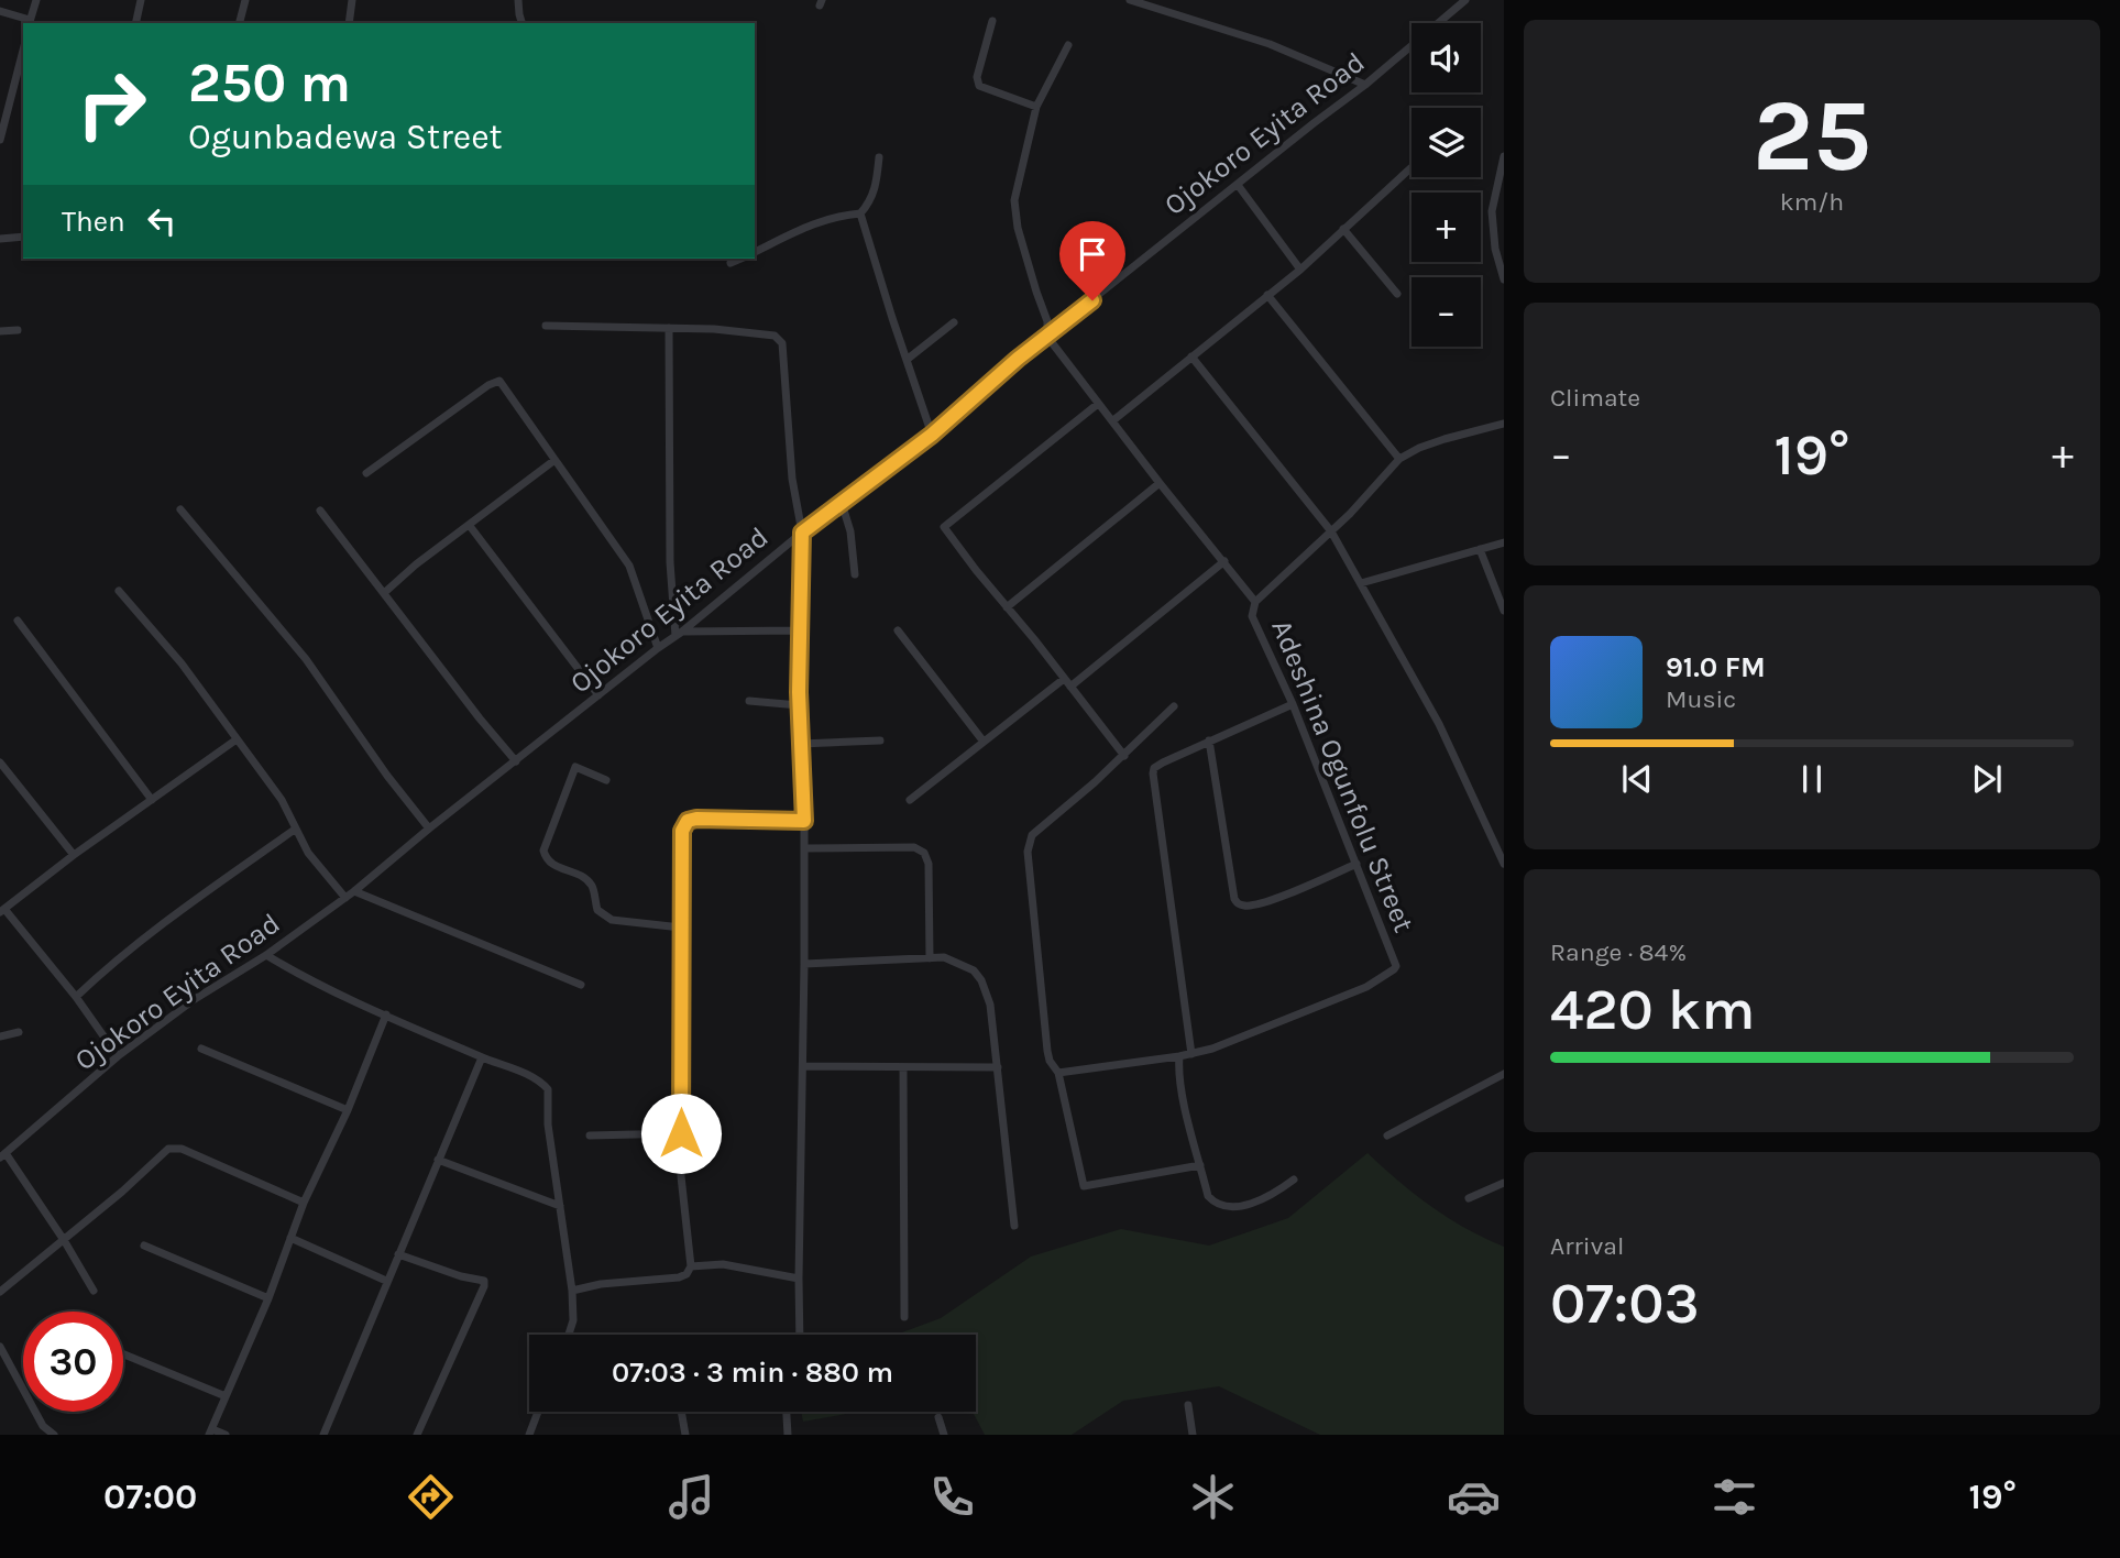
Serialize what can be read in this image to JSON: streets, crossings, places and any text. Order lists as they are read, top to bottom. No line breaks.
{"streets":{"street":["Ojokoro Eyita Road","Adeshina Ogunfolu Street"]},"page":{"tile":[["25","km/h"],"Climate",["Range · 84%","420 km"],["Arrival","07:03"]],"map_buttons":["+","−"],"turn":["250 m","Ogunbadewa Street"],"then":"Then","heat":["−","19°","+"],"song":["91.0 FM","Music"],"limit":"30","trip":"07:03 · 3 min · 880 m","tabs":["07:00","19°"]}}
